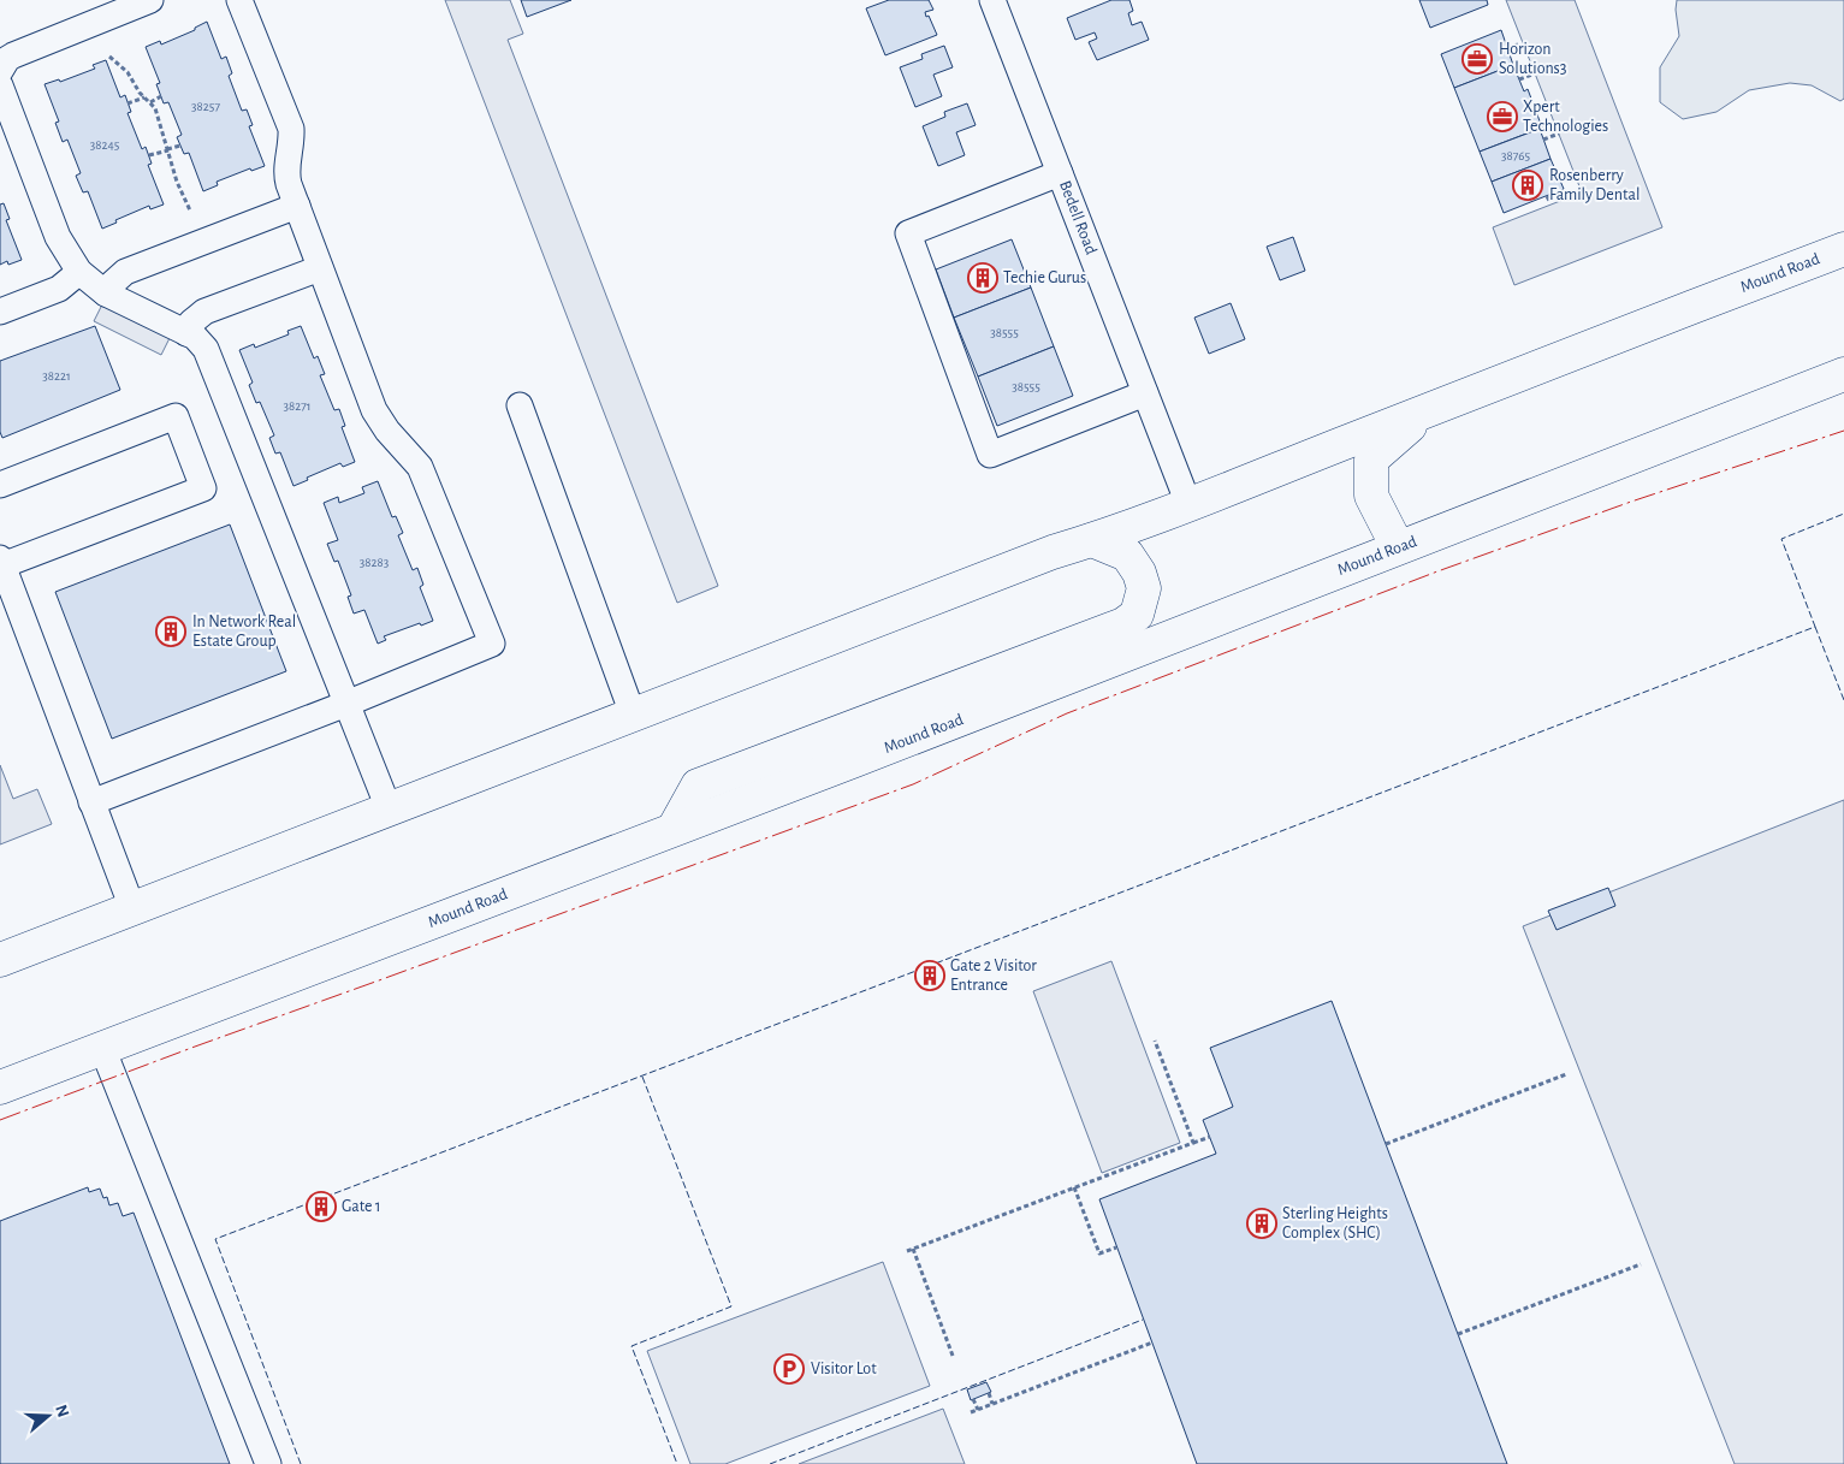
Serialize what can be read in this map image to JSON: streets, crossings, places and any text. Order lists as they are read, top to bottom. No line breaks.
{"streets":{"main road":["Mound Road"],"street":["Bedell Road"]},"crossings":[["Bedell Road","Mound Road"]],"places":{"office":["Horizon Solutions3","Xpert Technologies"],"building":["Rosenberry Family Dental","Techie Gurus","In Network Real Estate Group","Gate 2 Visitor Entrance","Gate 1","Sterling Heights Complex (SHC)"],"parking":["Visitor Lot"]},"house_numbers":["38257","38245","38765","38555","38221","38555","38271","38283"],"north":"right"}
